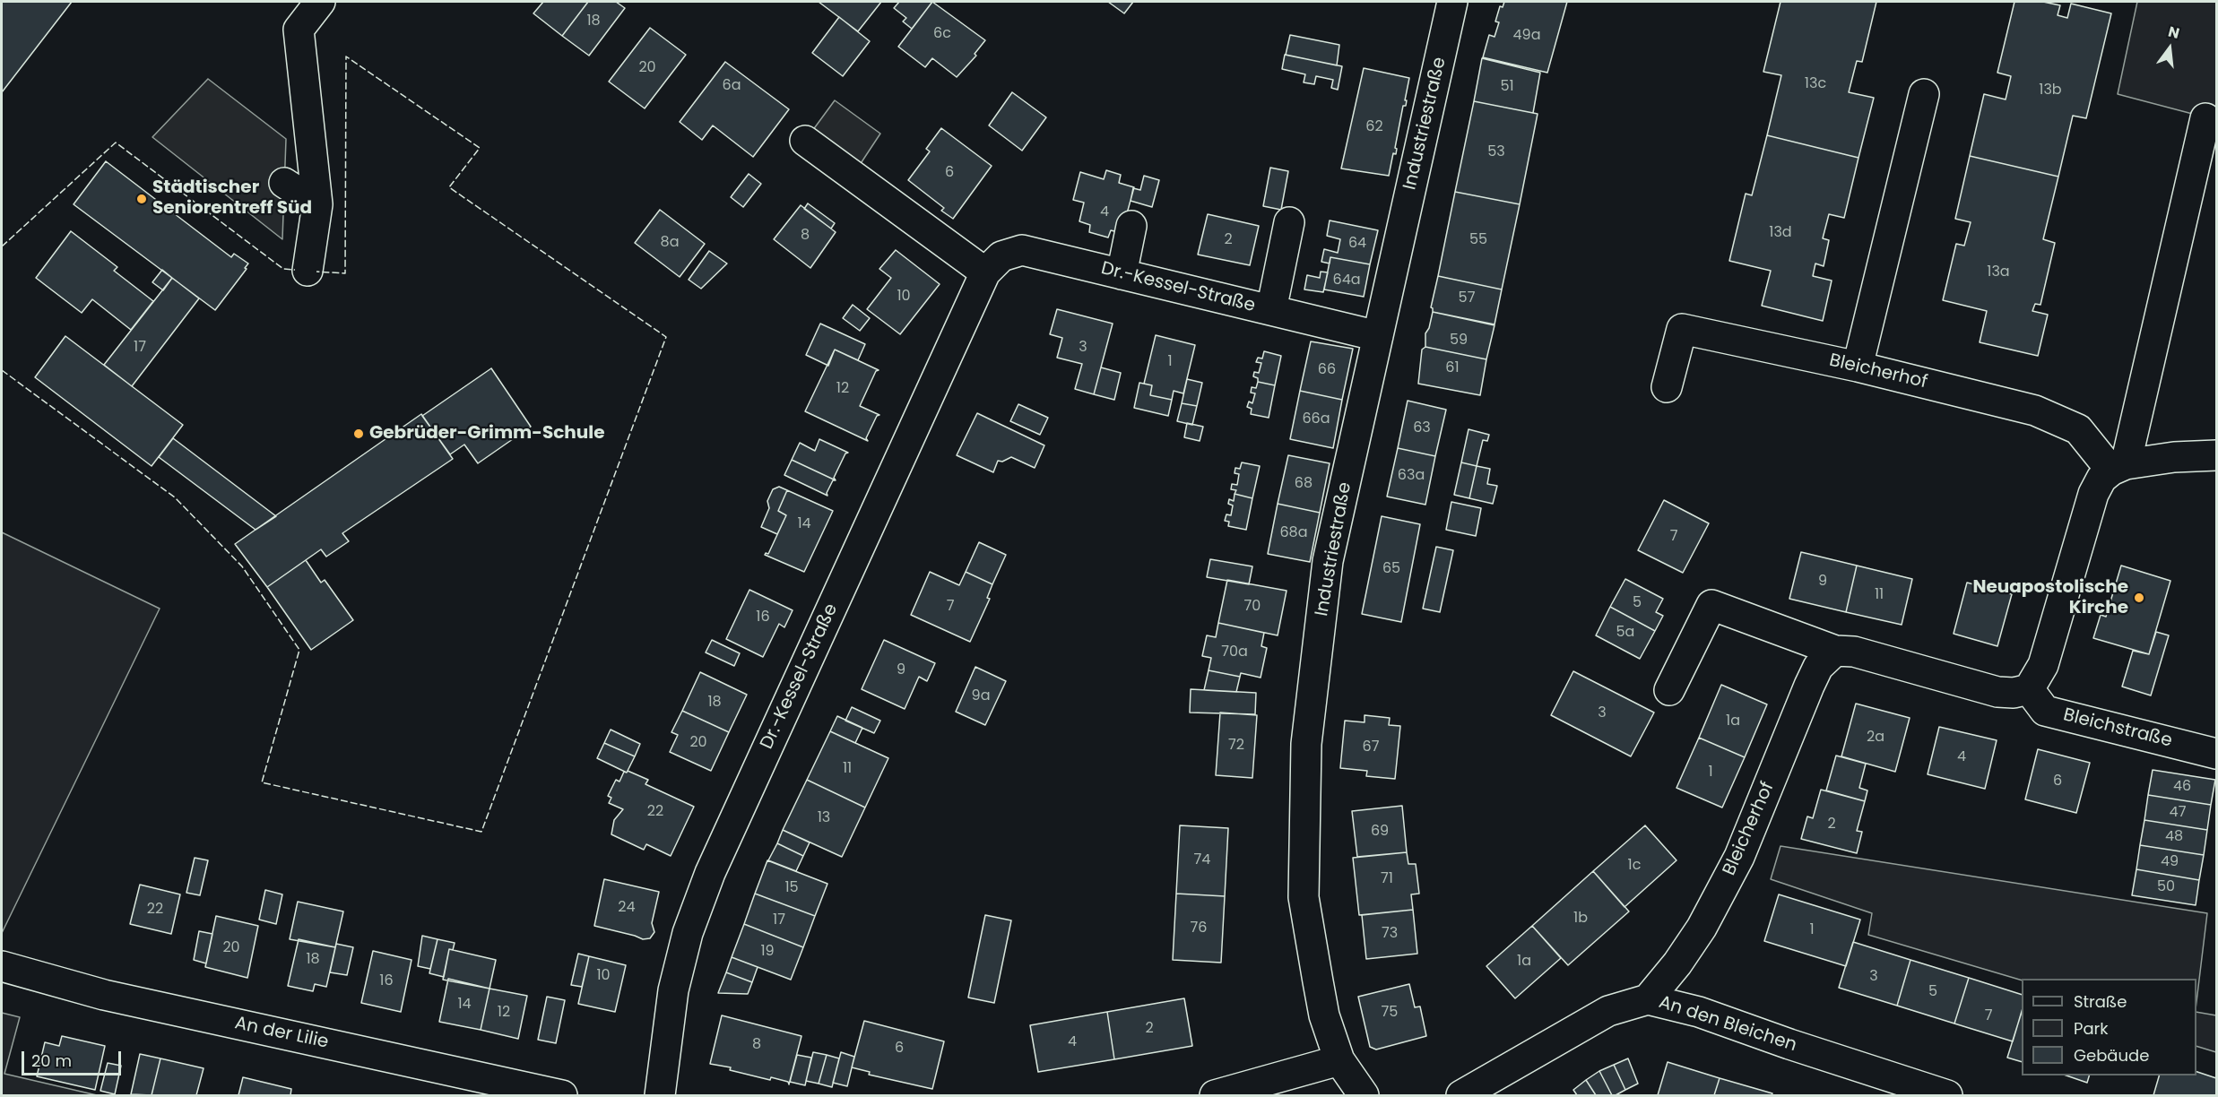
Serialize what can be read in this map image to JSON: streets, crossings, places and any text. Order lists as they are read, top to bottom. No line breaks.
{"streets":{"street":["Industriestraße","Dr.-Kessel-Straße","Bleicherhof","Bleichstraße","An den Bleichen","An der Lilie"]},"crossings":[["Industriestraße","Dr.-Kessel-Straße"],["Bleicherhof","An den Bleichen"]],"places":["Städtischer Seniorentreff Süd","Gebrüder-Grimm-Schule","Neuapostolische Kirche"],"house_numbers":["18","6c","49a","20","13c","6a","51","13b","62","53","6","4","13d","8","2","55","8a","64","13a","64a","10","57","59","17","3","1","61","66","12","66a","63","63a","68","14","68a","7","65","9","11","5","7","70","16","5a","70a","9","9a","18","3","1a","2a","20","72","67","4","11","1","6","46","22","47","13","2","69","48","74","49","1c","71","50","15","24","22","1b","17","76","1","73","20","19","18","1a","10","3","16","5","14","12","75","7","2","4","8","6"],"legend":["Straße","Park","Gebäude"],"scale_bar":"20 m","north":"top"}
